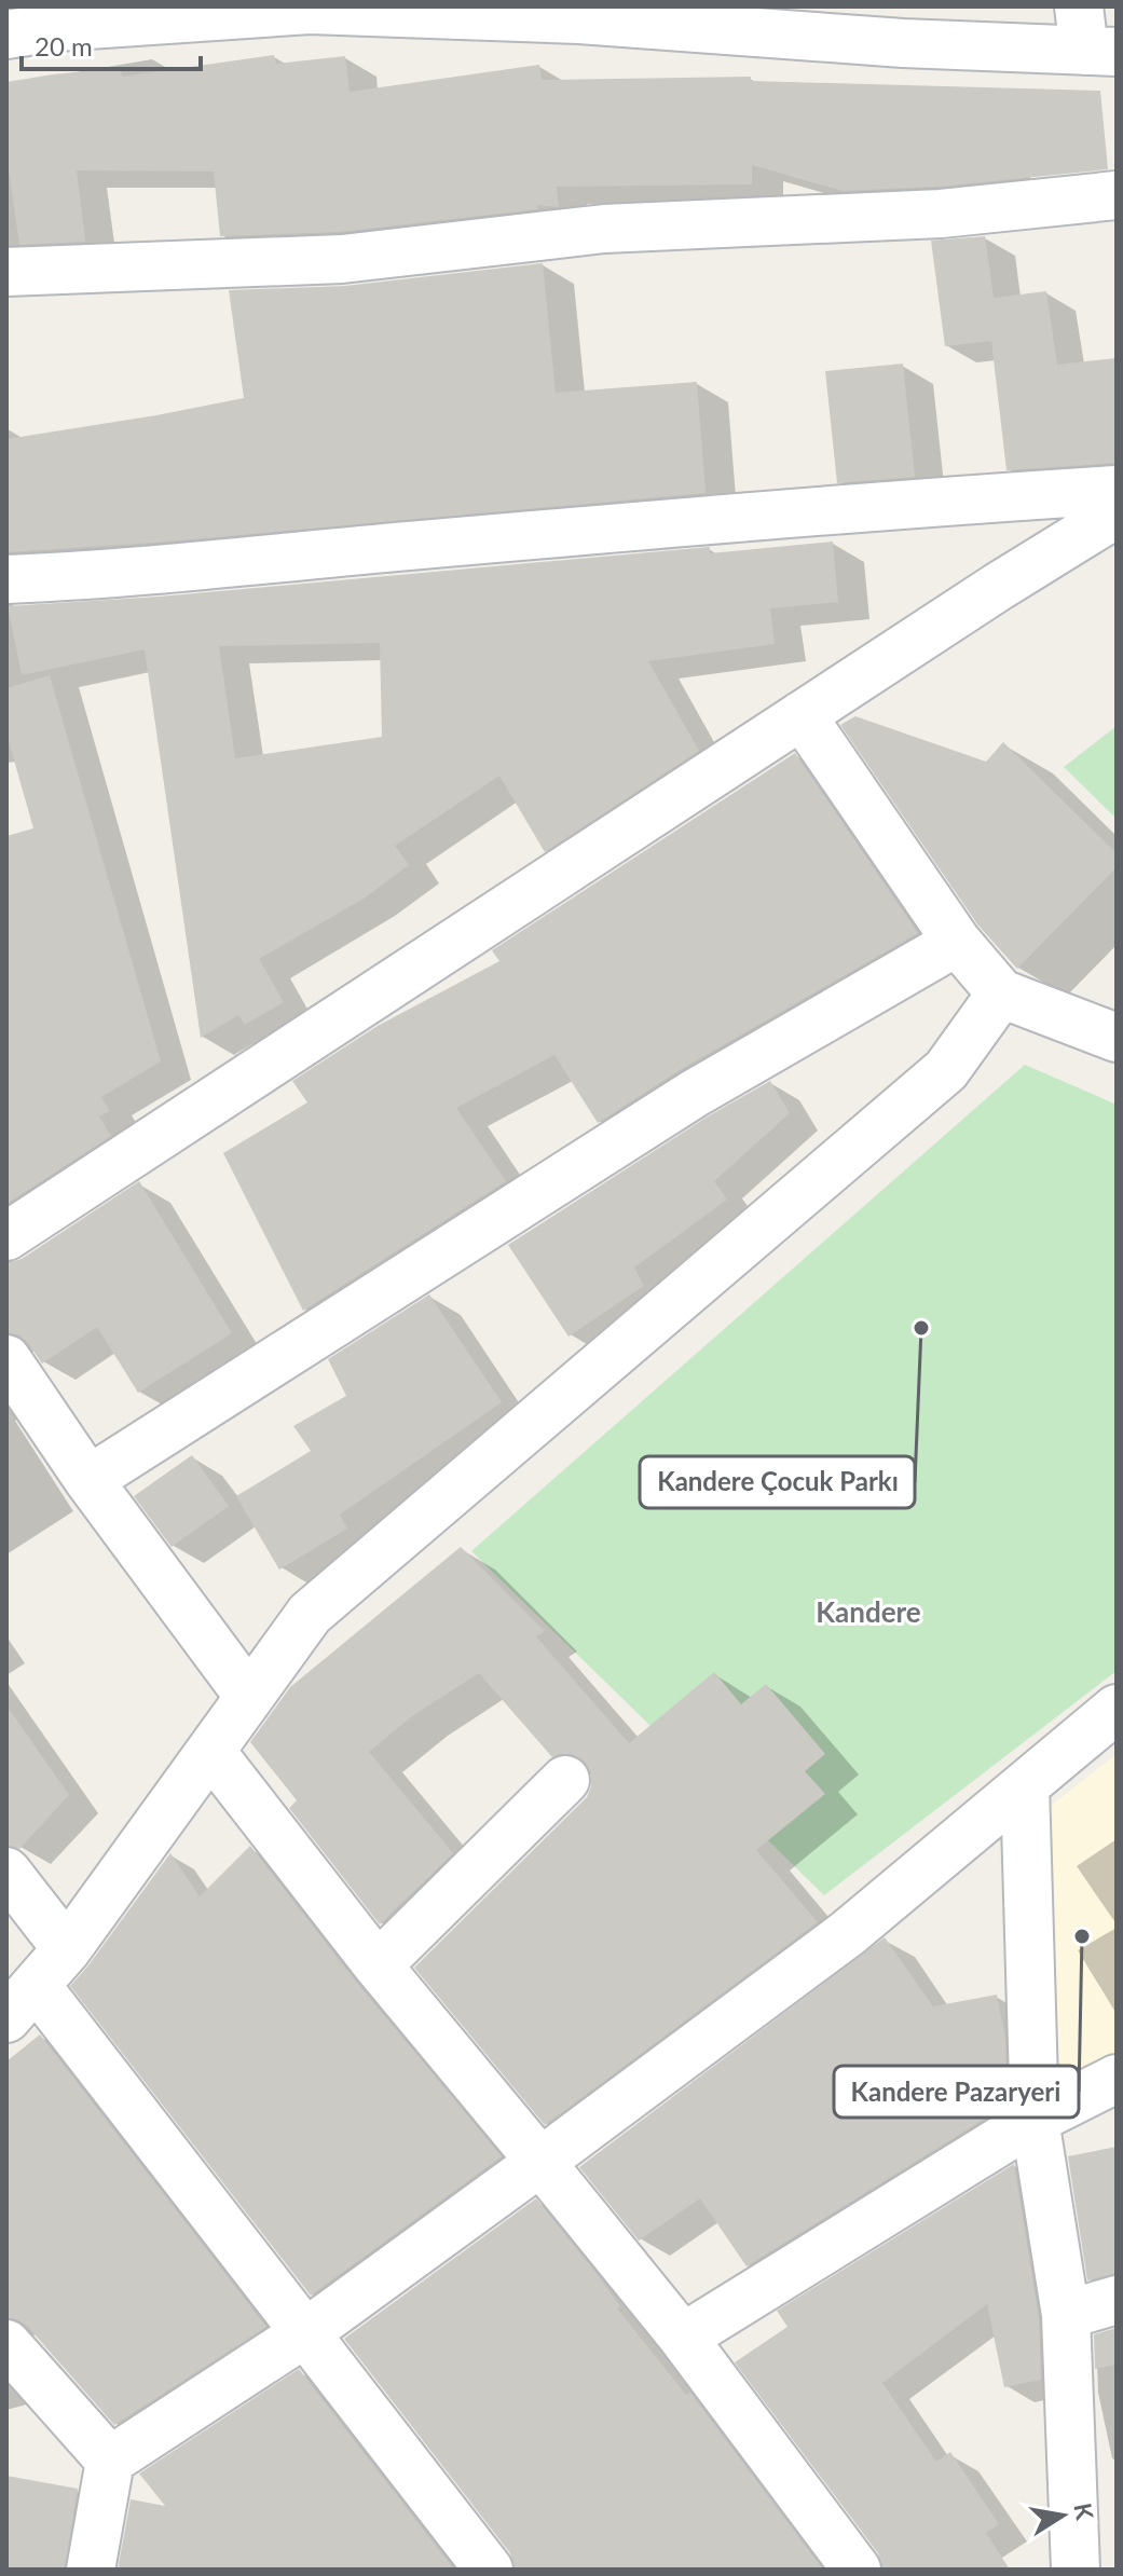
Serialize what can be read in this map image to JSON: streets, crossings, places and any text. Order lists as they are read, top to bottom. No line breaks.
{"districts":["Kandere"],"places":["Kandere Çocuk Parkı","Kandere Pazaryeri"],"scale_bar":"20 m","north":"right"}
